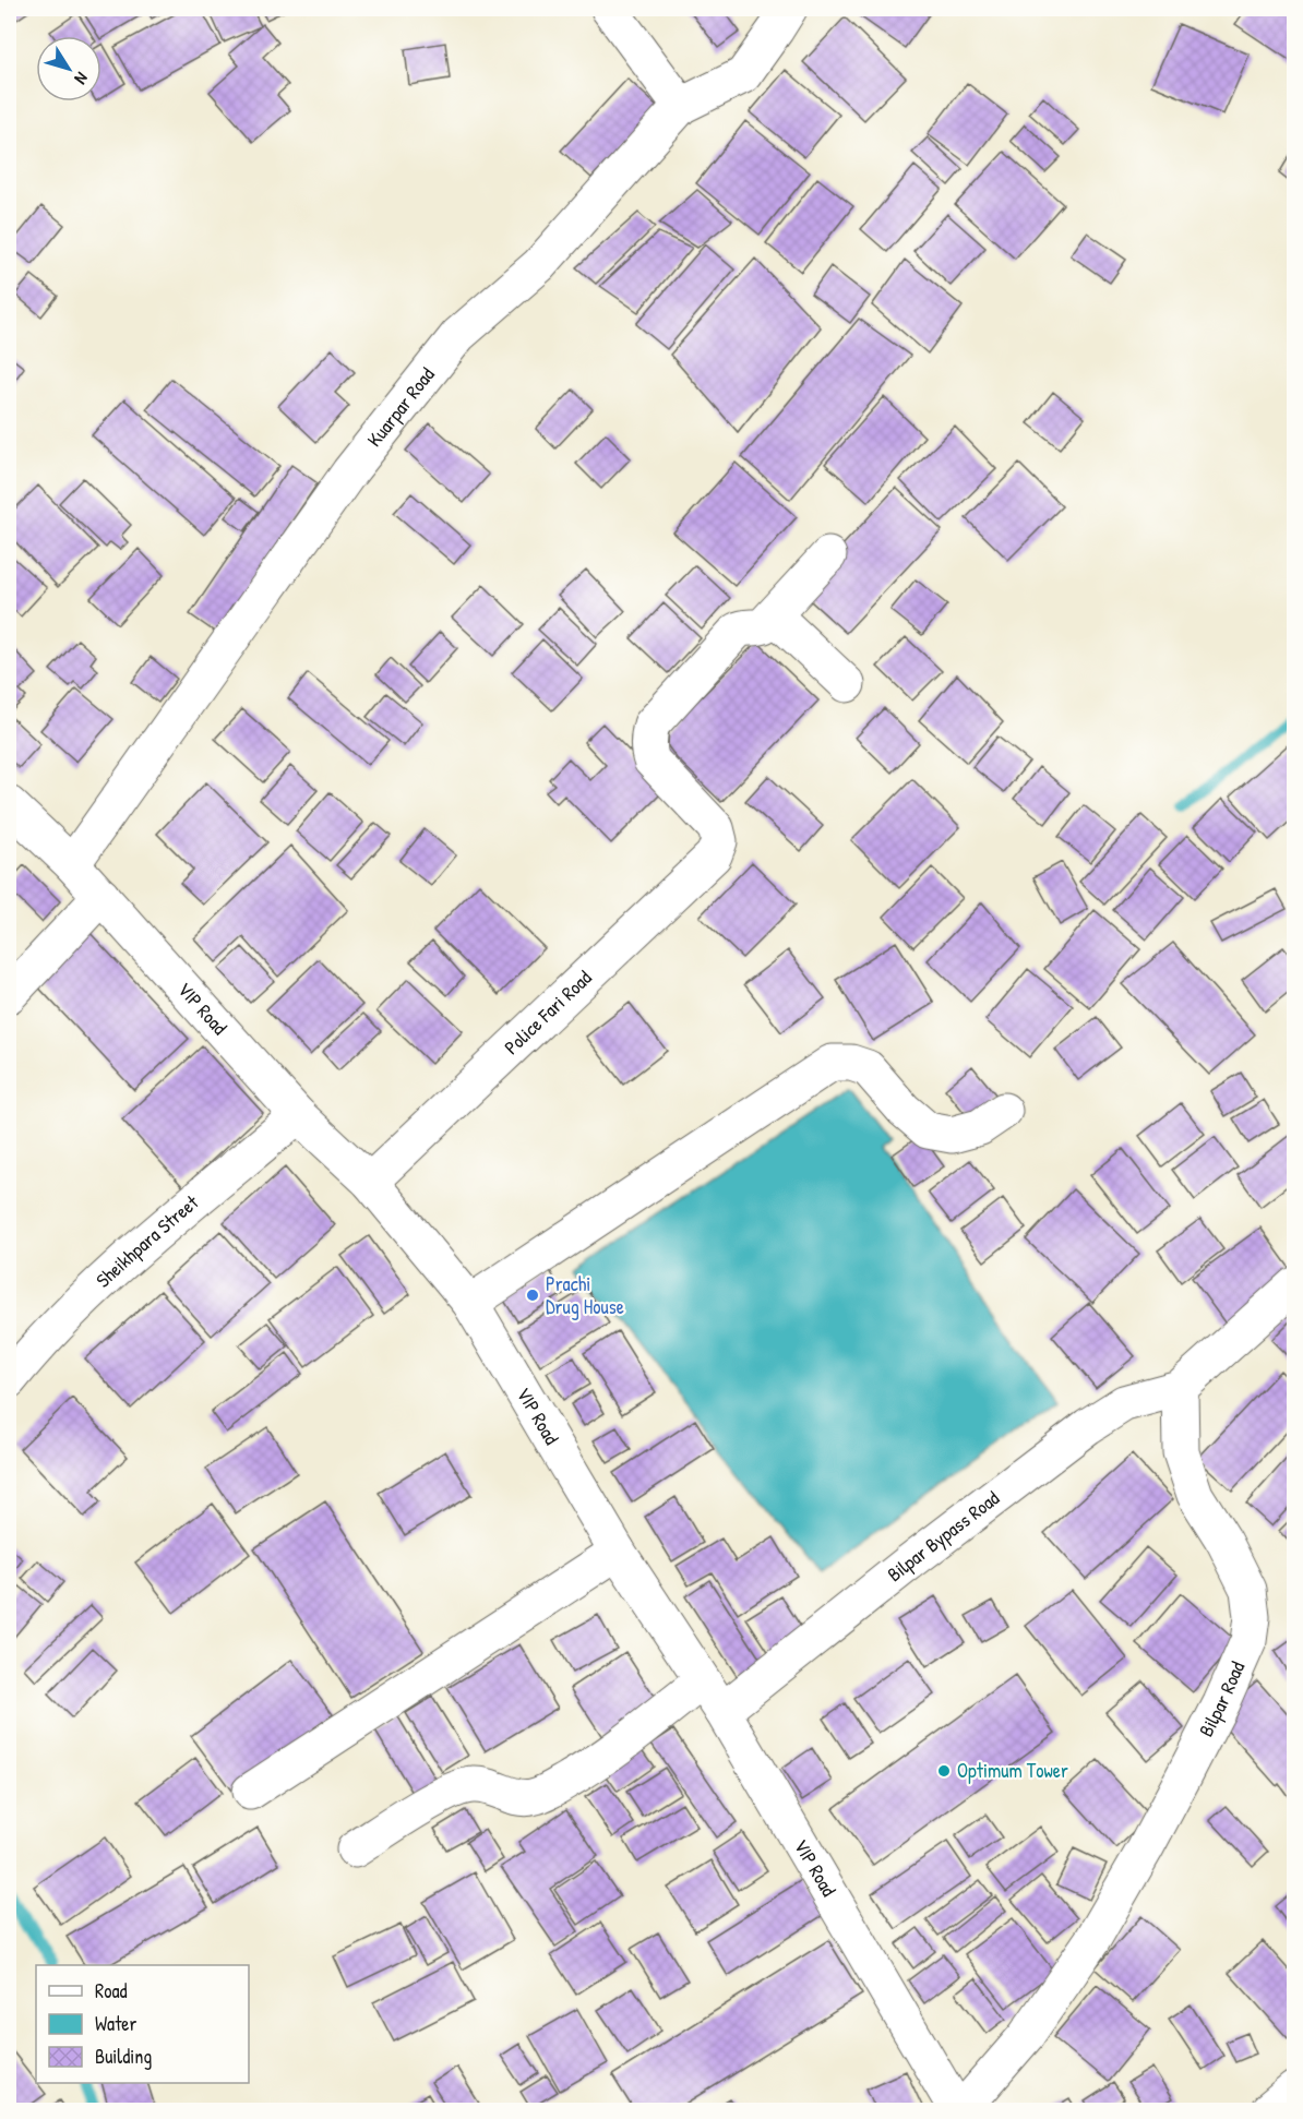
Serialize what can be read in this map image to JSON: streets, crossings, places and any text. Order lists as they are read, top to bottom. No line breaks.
{"streets":{"street":["Kuarpar Road","VIP Road","Police Fari Road","Sheikhpara Street","Bilpar Bypass Road","Bilpar Road"]},"crossings":[["Kuarpar Road","VIP Road"],["VIP Road","Police Fari Road"],["VIP Road","Sheikhpara Street"],["VIP Road","Bilpar Bypass Road"],["Bilpar Bypass Road","Bilpar Road"]],"places":["Prachi Drug House","Optimum Tower"],"legend":["Road","Water","Building"],"north":"bottom right"}
